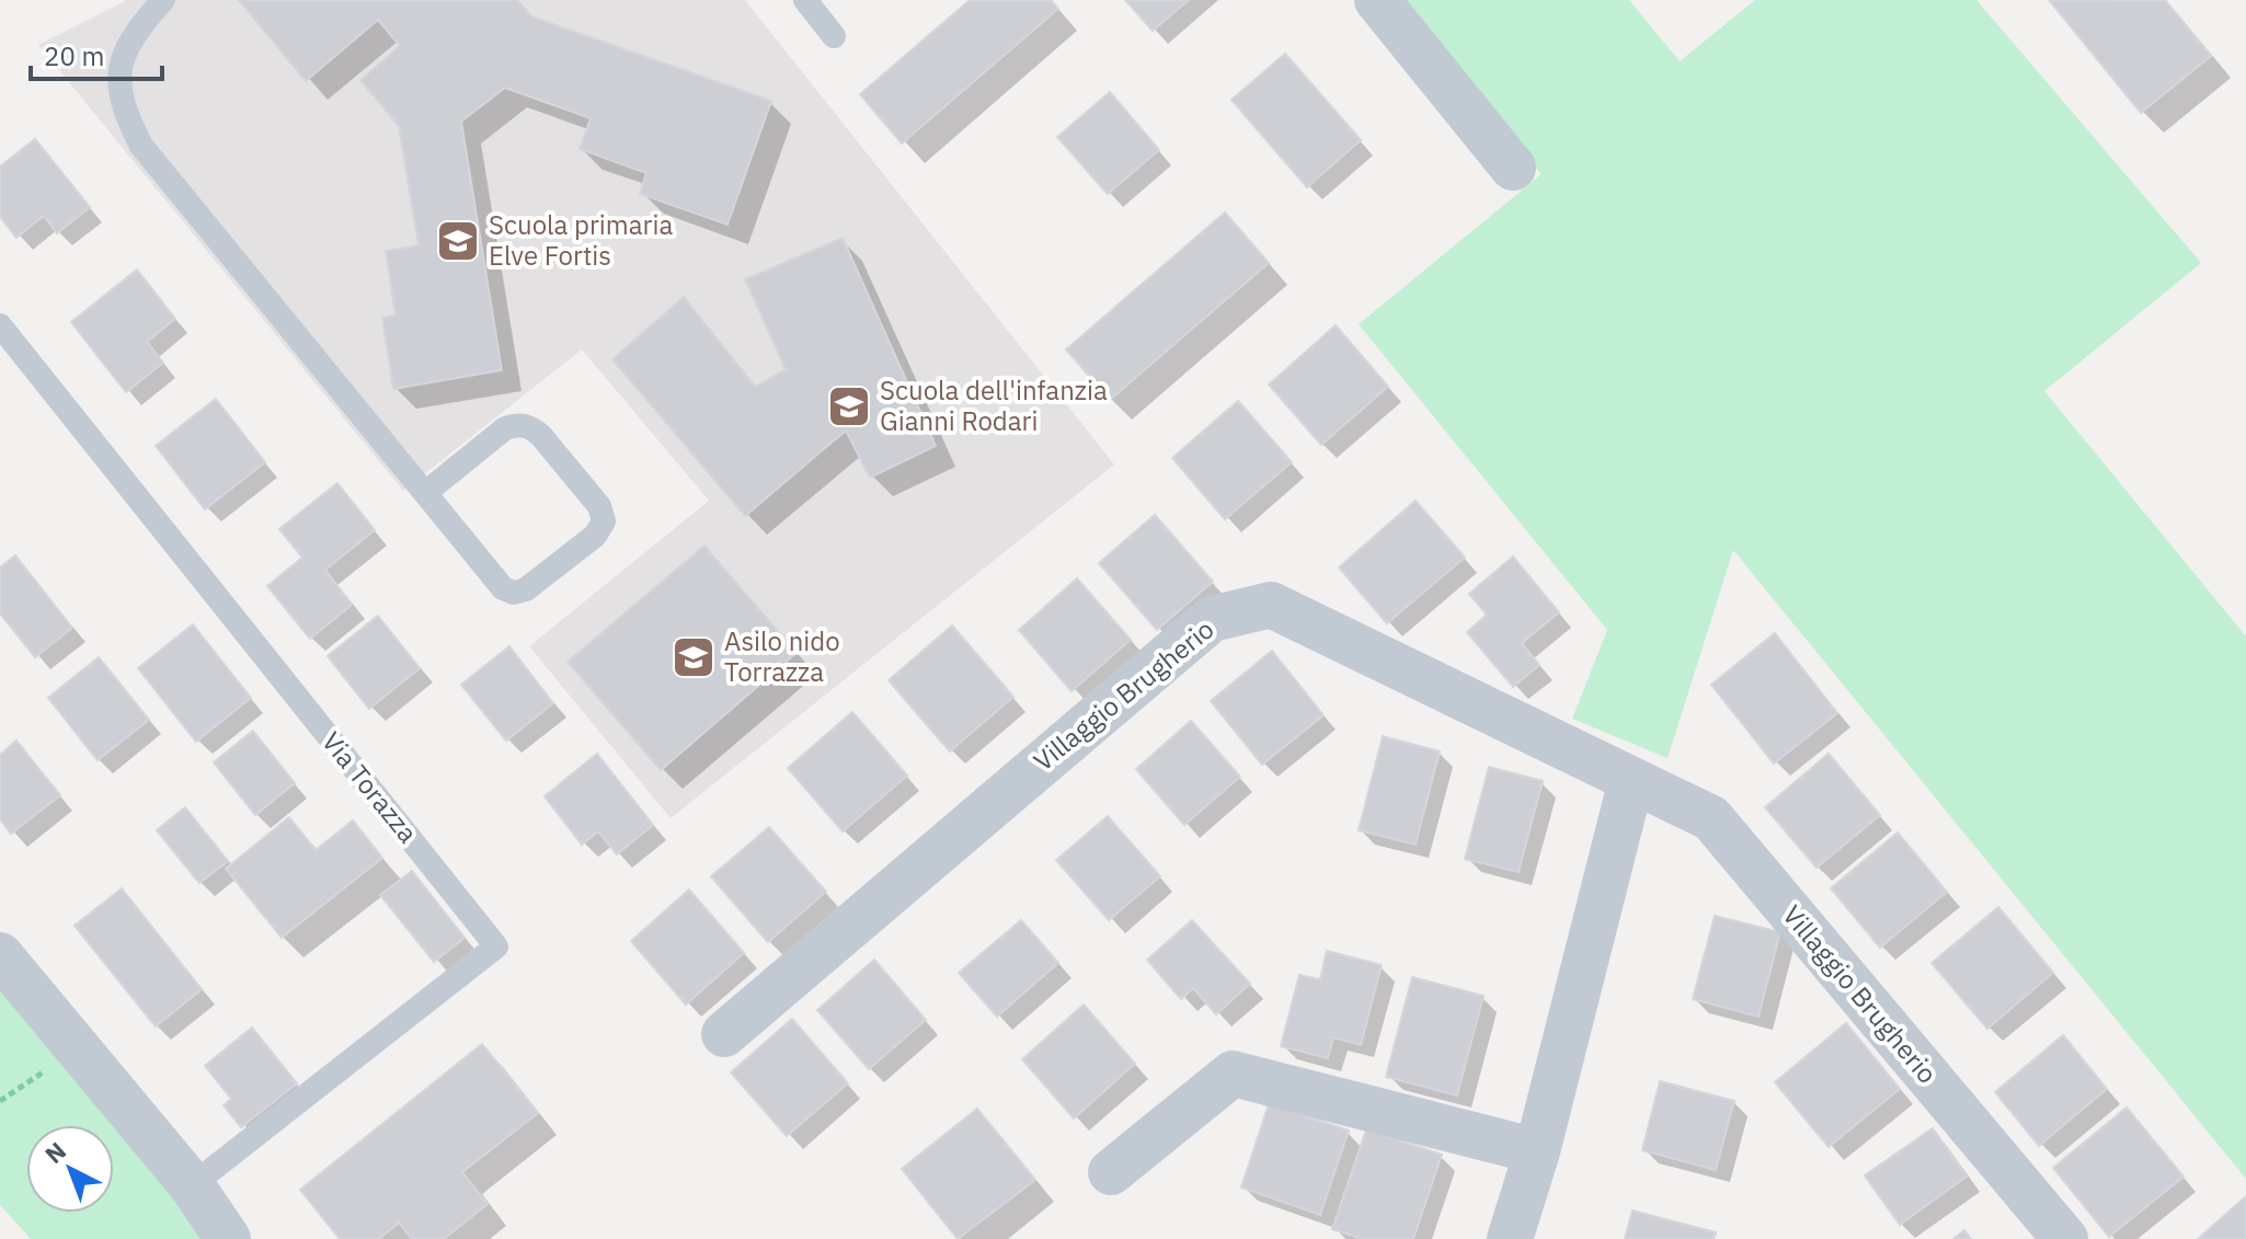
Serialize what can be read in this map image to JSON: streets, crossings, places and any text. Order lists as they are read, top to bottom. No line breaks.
{"streets":{"street":["Villaggio Brugherio"],"lane":["Via Torazza"]},"places":{"school or university":["Scuola primaria Elve Fortis","Scuola dell'infanzia Gianni Rodari","Asilo nido Torrazza"]},"scale_bar":"20 m","north":"top left"}
